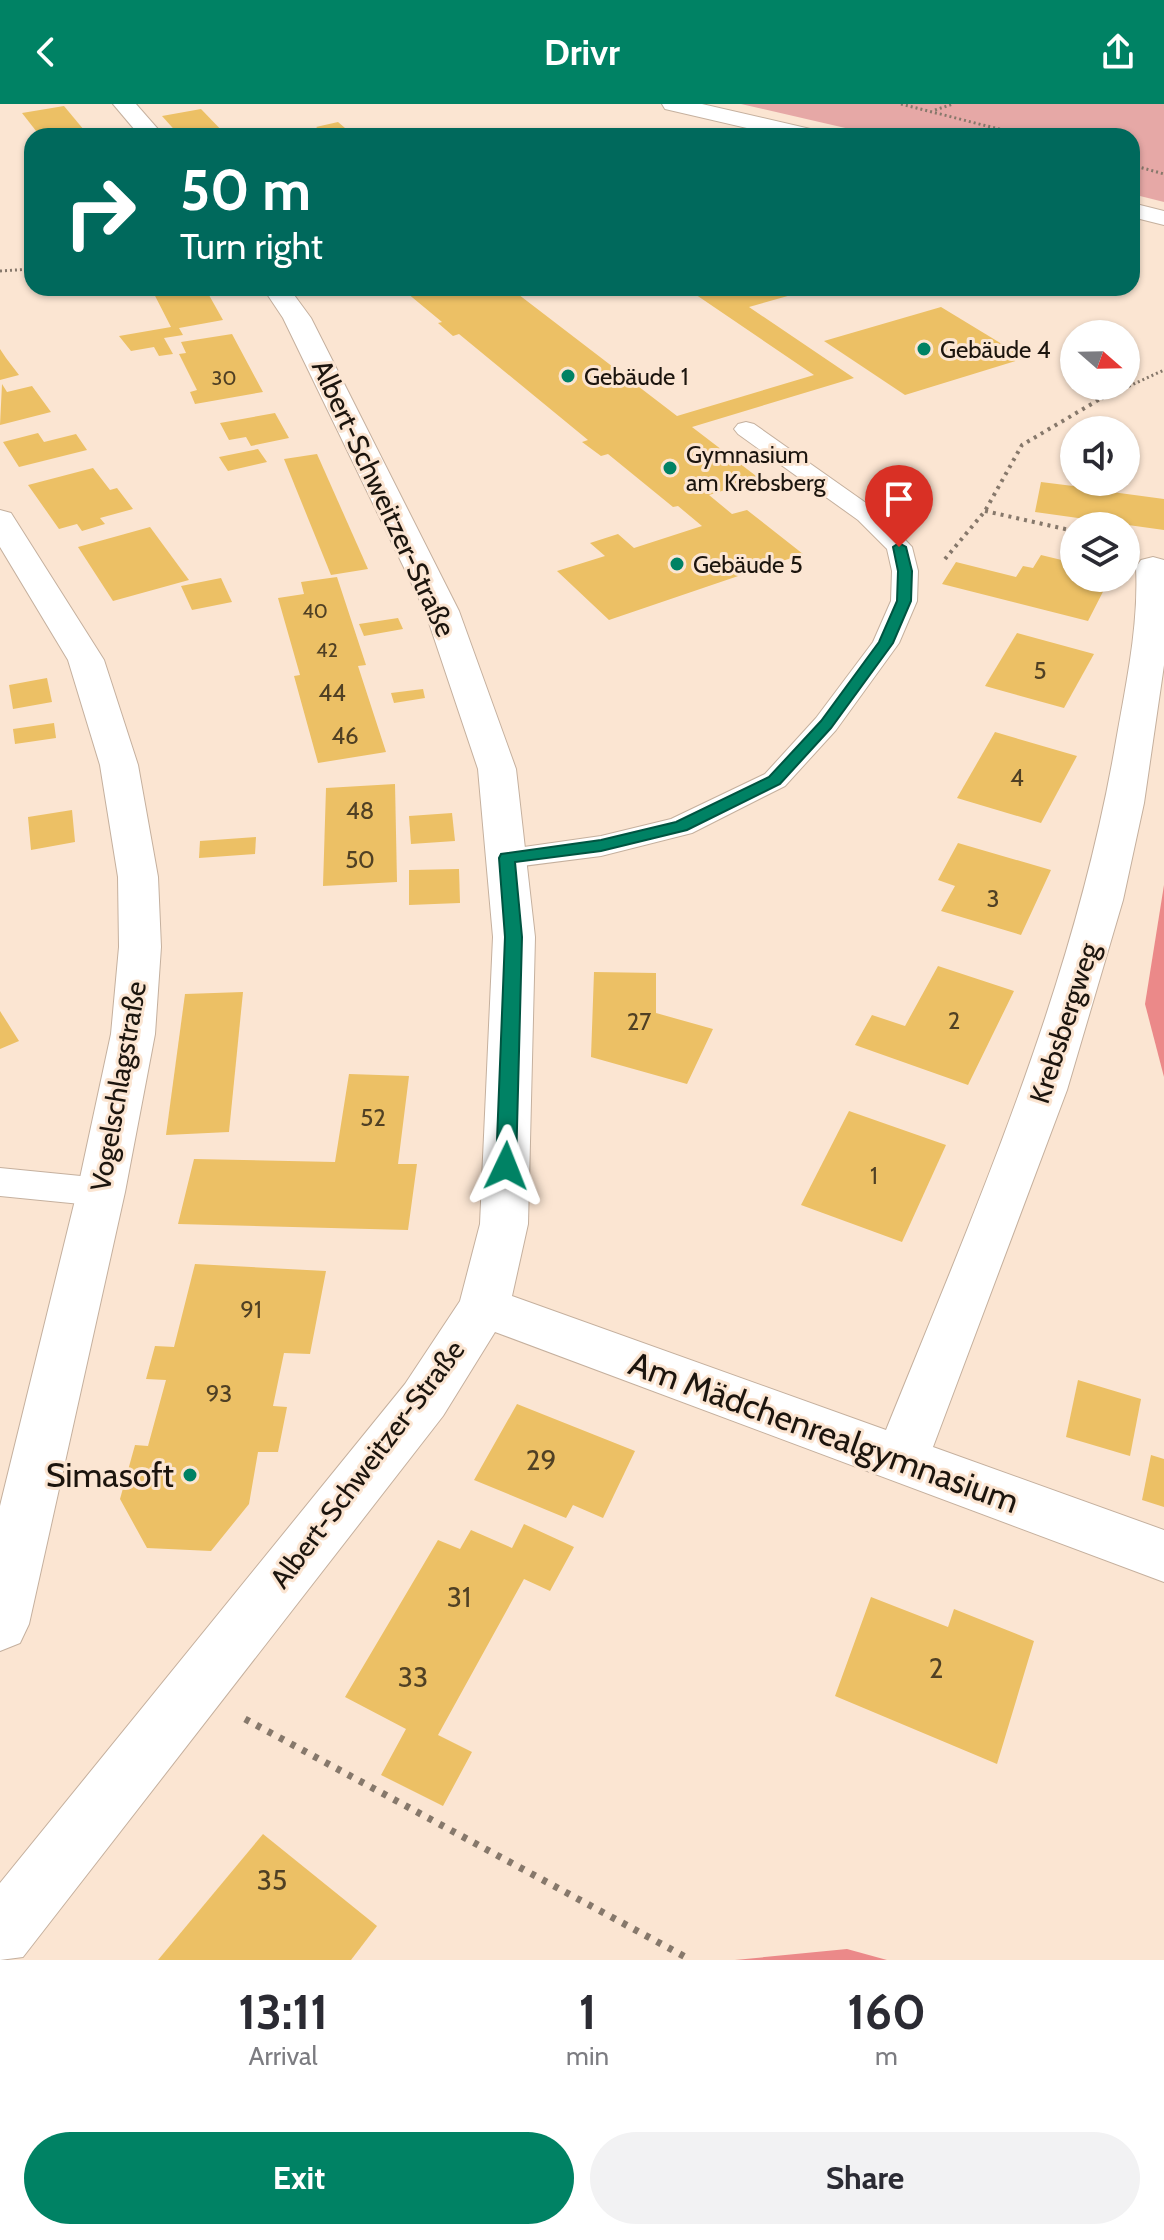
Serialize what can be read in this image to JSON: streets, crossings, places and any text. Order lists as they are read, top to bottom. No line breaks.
{"streets":{"street":["Albert-Schweitzer-Straße","Krebsbergweg","Vogelschlagstraße","Am Mädchenrealgymnasium"]},"crossings":[["Albert-Schweitzer-Straße","Am Mädchenrealgymnasium"],["Krebsbergweg","Am Mädchenrealgymnasium"]],"places":["Gebäude 4","Gebäude 1","Gymnasium am Krebsberg","Gebäude 5","Simasoft"],"house_numbers":["30","40","42","5","44","46","4","48","50","3","2","27","52","1","91","93","29","31","2","33","35"],"north":"right","page":{"header":"Drivr","turn":["50 m","Turn right"],"eta":["13:11","Arrival","1","min","160","m"],"buttons":["Exit","Share"]}}
